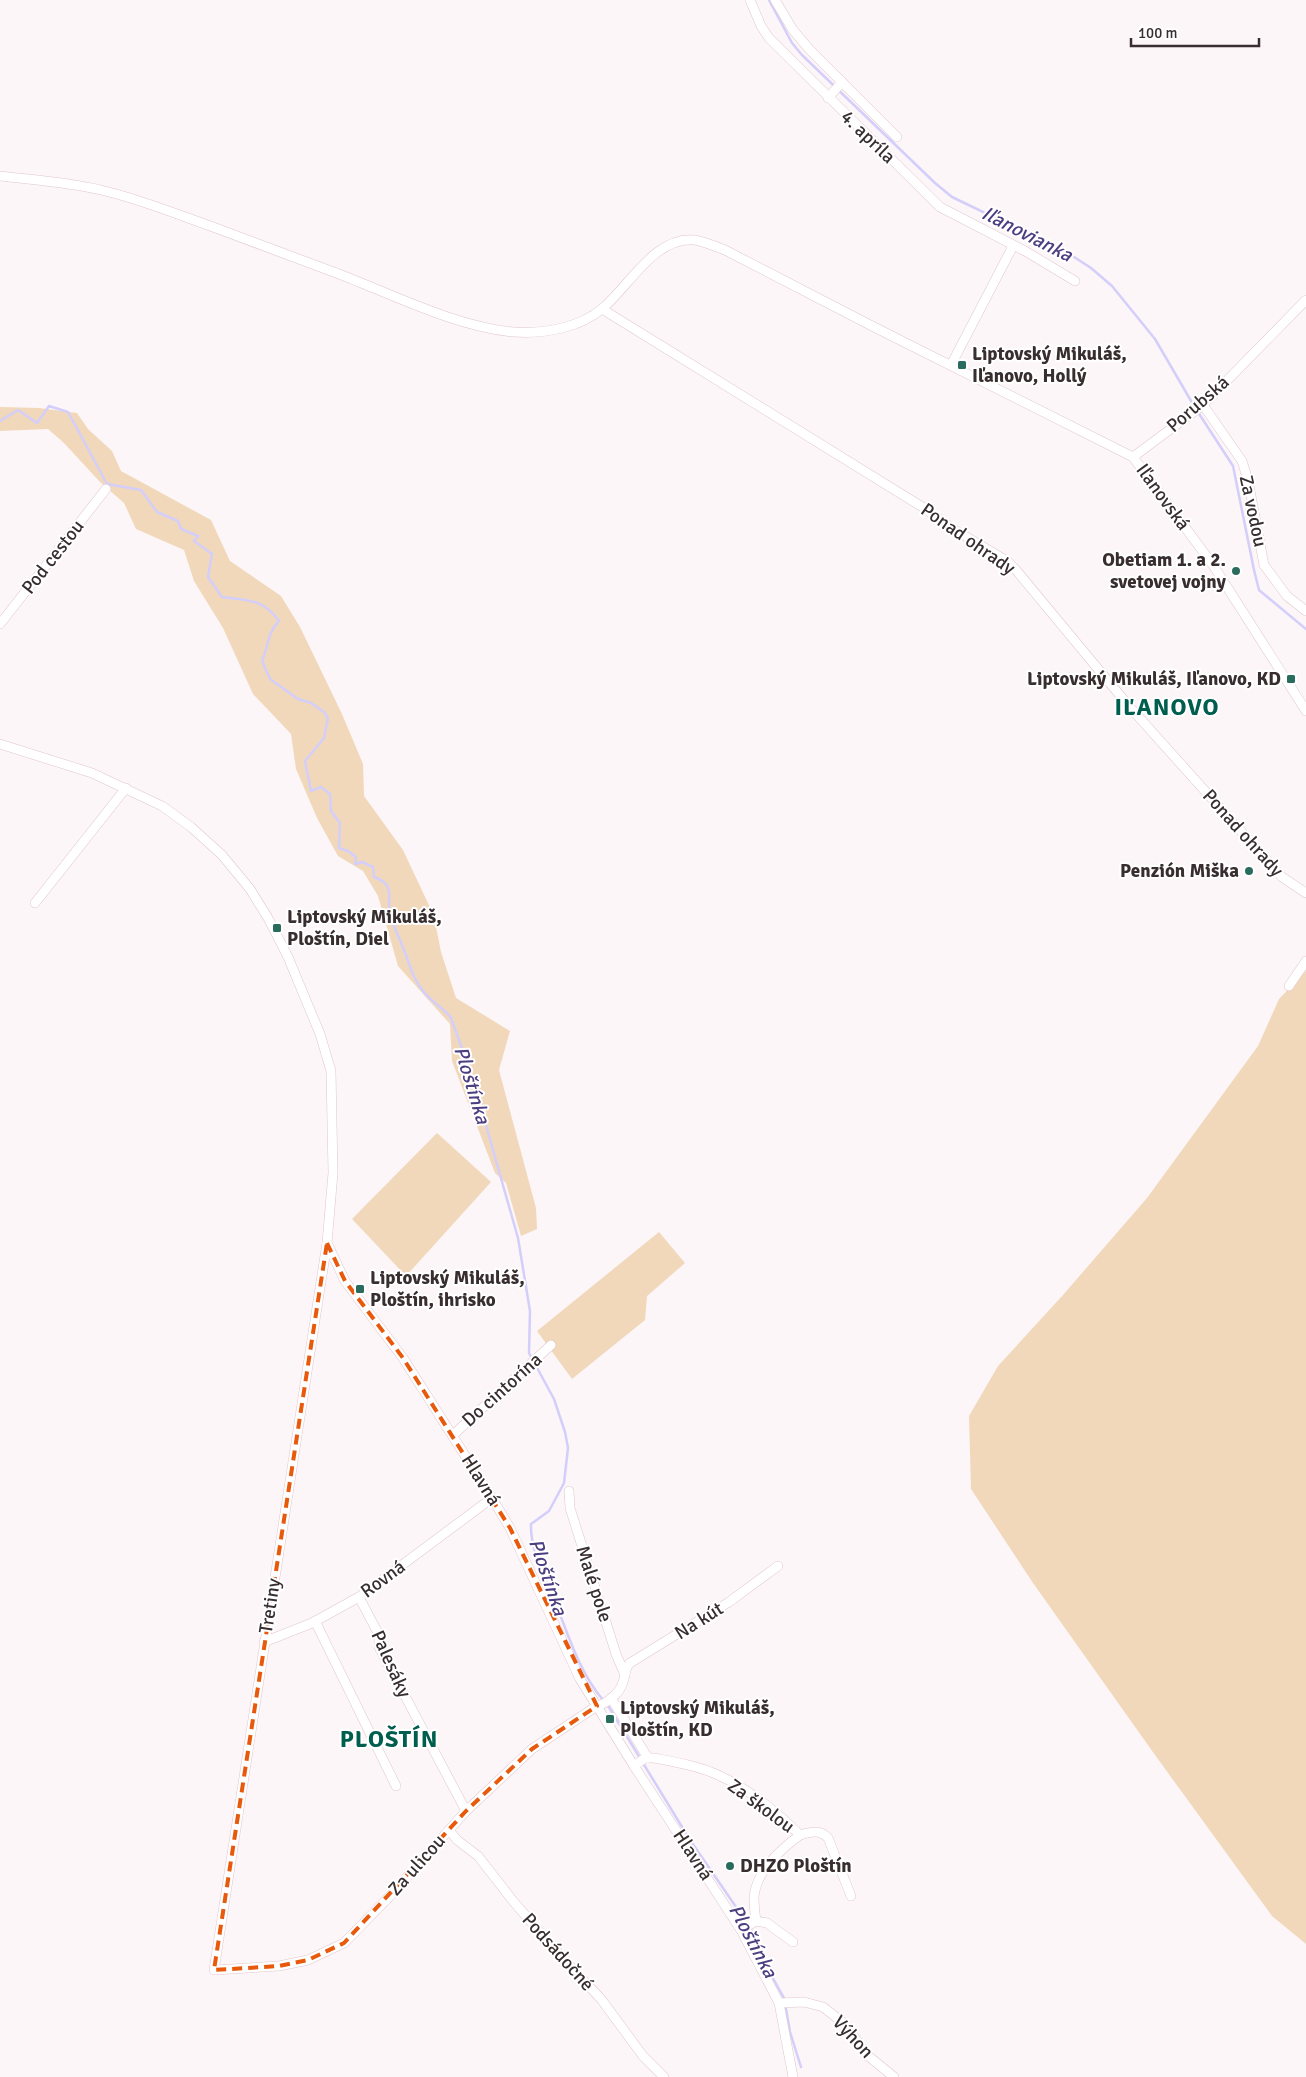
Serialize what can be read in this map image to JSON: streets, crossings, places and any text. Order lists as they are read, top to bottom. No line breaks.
{"streets":{"street":["4. apríla","Porubská","Iľanovská","Za vodou","Ponad ohrady","Pod cestou","Do cintorína","Hlavná","Rovná","Malé pole","Tretiny","Na kút","Palesáky","Za školou","Za ulicou","Podsádočné","Výhon"]},"crossings":[["Porubská","Iľanovská"],["Porubská","Za vodou"],["Iľanovská","Ponad ohrady"],["Do cintorína","Hlavná"],["Hlavná","Rovná"],["Hlavná","Tretiny"],["Hlavná","Na kút"],["Hlavná","Za školou"],["Hlavná","Za ulicou"],["Hlavná","Výhon"],["Rovná","Tretiny"],["Rovná","Palesáky"],["Malé pole","Na kút"],["Tretiny","Za ulicou"],["Na kút","Za ulicou"],["Palesáky","Za ulicou"],["Za ulicou","Podsádočné"]],"districts":["IĽANOVO","PLOŠTÍN"],"water":["Iľanovianka","Ploštínka"],"places":{"transit":["Liptovský Mikuláš, Iľanovo, Hollý","Liptovský Mikuláš, Iľanovo, KD","Liptovský Mikuláš, Ploštín, Diel","Liptovský Mikuláš, Ploštín, ihrisko","Liptovský Mikuláš, Ploštín, KD"],"other":["Obetiam 1. a 2. svetovej vojny","Penzión Miška","DHZO Ploštín"]},"scale_bar":"100 m"}
